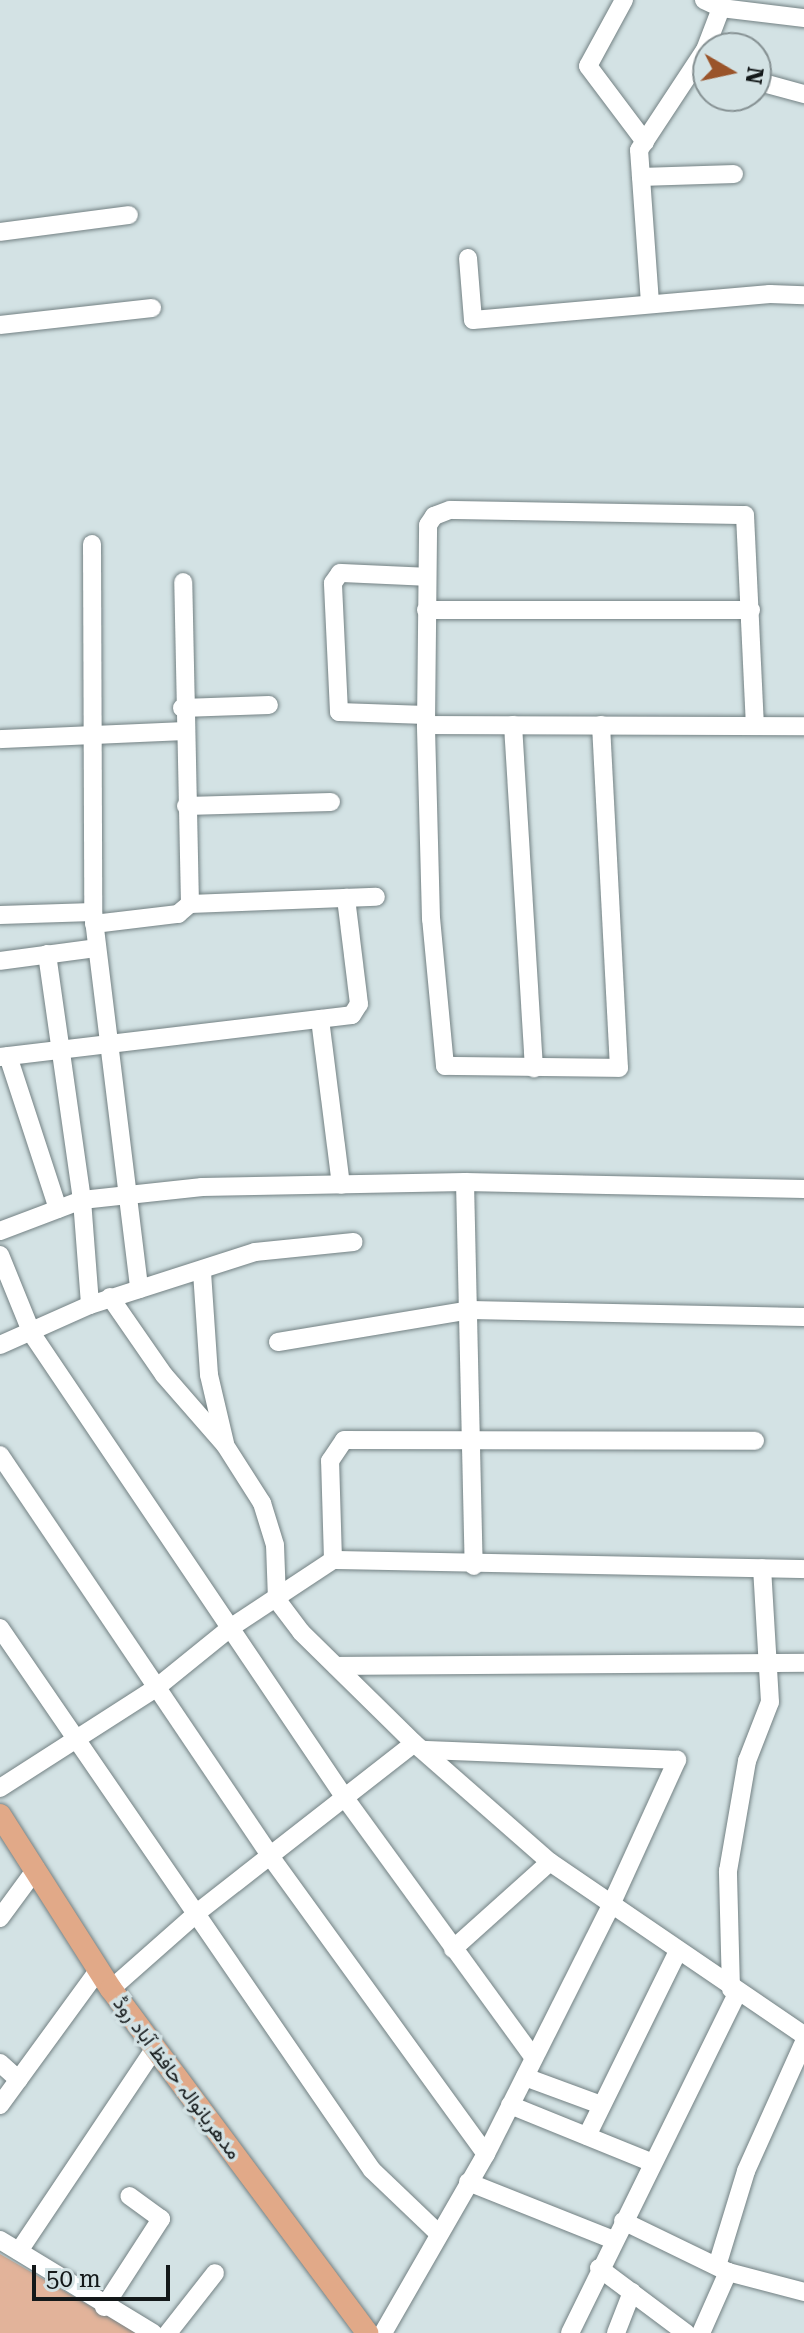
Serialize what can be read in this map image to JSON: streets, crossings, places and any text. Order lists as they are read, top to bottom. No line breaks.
{"streets":{"main road":["مدھریانوالہ حافظ آباد روڈ"]},"scale_bar":"50 m","north":"right"}
